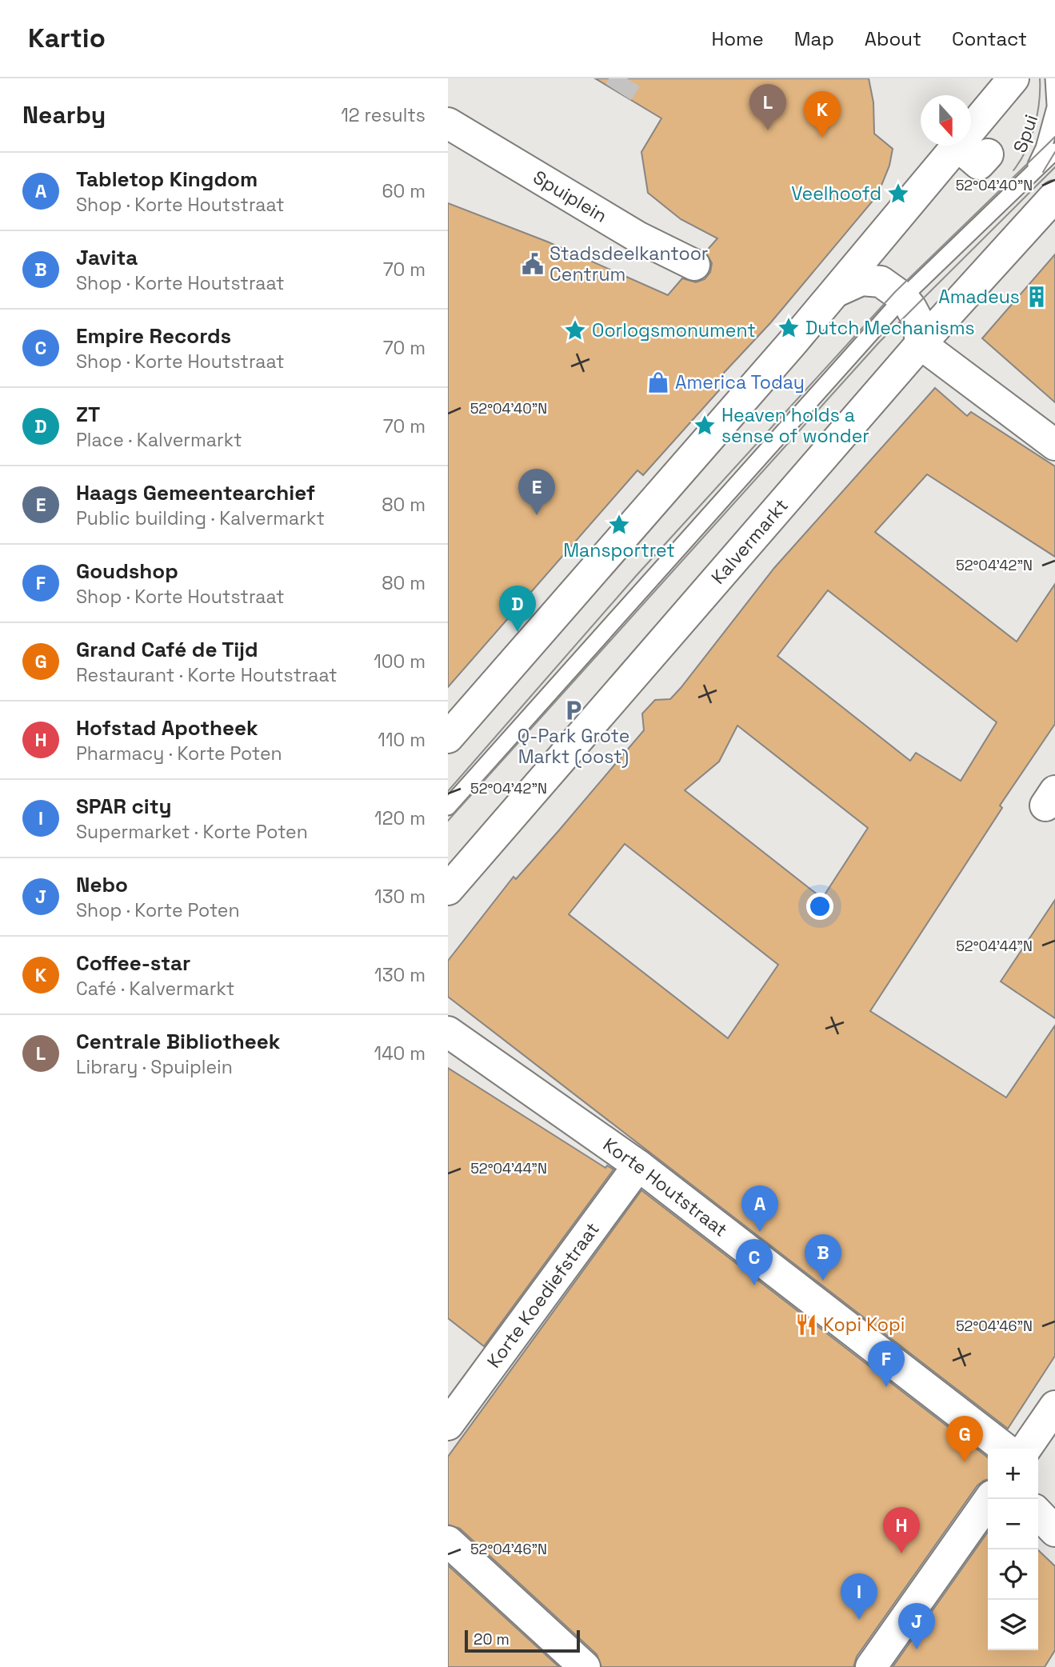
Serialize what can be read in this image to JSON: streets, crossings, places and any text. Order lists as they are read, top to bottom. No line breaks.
{"streets":{"street":["Spuiplein","Kalvermarkt","Korte Houtstraat","Korte Koediefstraat"],"lane":["Spui"]},"crossings":[["Korte Houtstraat","Korte Koediefstraat"]],"places":{"place":["Veelhoofd","Dutch Mechanisms","Oorlogsmonument","Heaven holds a sense of wonder","Mansportret"],"public building":["Stadsdeelkantoor Centrum"],"building":["Amadeus"],"shop":["America Today"],"parking":["Q-Park Grote Markt (oost)"],"restaurant":["Kopi Kopi"]},"scale_bar":"20 m","north":"bottom","page":{"header":"Kartio","nav":["Home","Map","About","Contact"],"heading":["Nearby","12 results"],"pins":["L","K","E","D","A","B","C","F","G","H","I","J"],"list":[{"mark":"A","name":"Tabletop Kingdom","note":"Shop · Korte Houtstraat","value":"60 m"},{"mark":"B","name":"Javita","note":"Shop · Korte Houtstraat","value":"70 m"},{"mark":"C","name":"Empire Records","note":"Shop · Korte Houtstraat","value":"70 m"},{"mark":"D","name":"ZT","note":"Place · Kalvermarkt","value":"70 m"},{"mark":"E","name":"Haags Gemeentearchief","note":"Public building · Kalvermarkt","value":"80 m"},{"mark":"F","name":"Goudshop","note":"Shop · Korte Houtstraat","value":"80 m"},{"mark":"G","name":"Grand Café de Tijd","note":"Restaurant · Korte Houtstraat","value":"100 m"},{"mark":"H","name":"Hofstad Apotheek","note":"Pharmacy · Korte Poten","value":"110 m"},{"mark":"I","name":"SPAR city","note":"Supermarket · Korte Poten","value":"120 m"},{"mark":"J","name":"Nebo","note":"Shop · Korte Poten","value":"130 m"},{"mark":"K","name":"Coffee-star","note":"Café · Kalvermarkt","value":"130 m"},{"mark":"L","name":"Centrale Bibliotheek","note":"Library · Spuiplein","value":"140 m"}],"map_buttons":["+","−"],"scale":"20 m"},"coordinates":["52°04'40\"N","52°04'42\"N","52°04'44\"N","52°04'46\"N"]}
